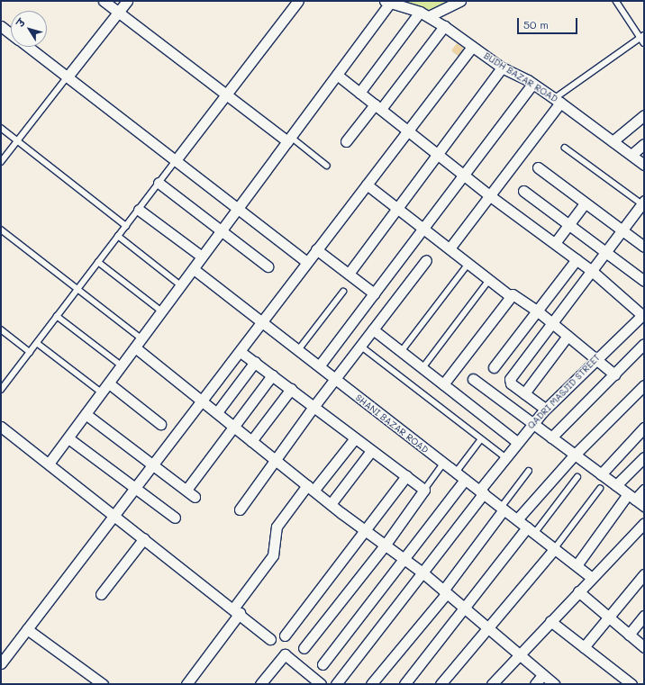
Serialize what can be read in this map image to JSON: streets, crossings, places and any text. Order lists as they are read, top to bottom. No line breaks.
{"streets":{"street":["BUDH BAZAR ROAD","QADRI MASJID STREET","SHANI BAZAR ROAD"]},"crossings":[["QADRI MASJID STREET","SHANI BAZAR ROAD"]],"scale_bar":"50 m","north":"top left"}
